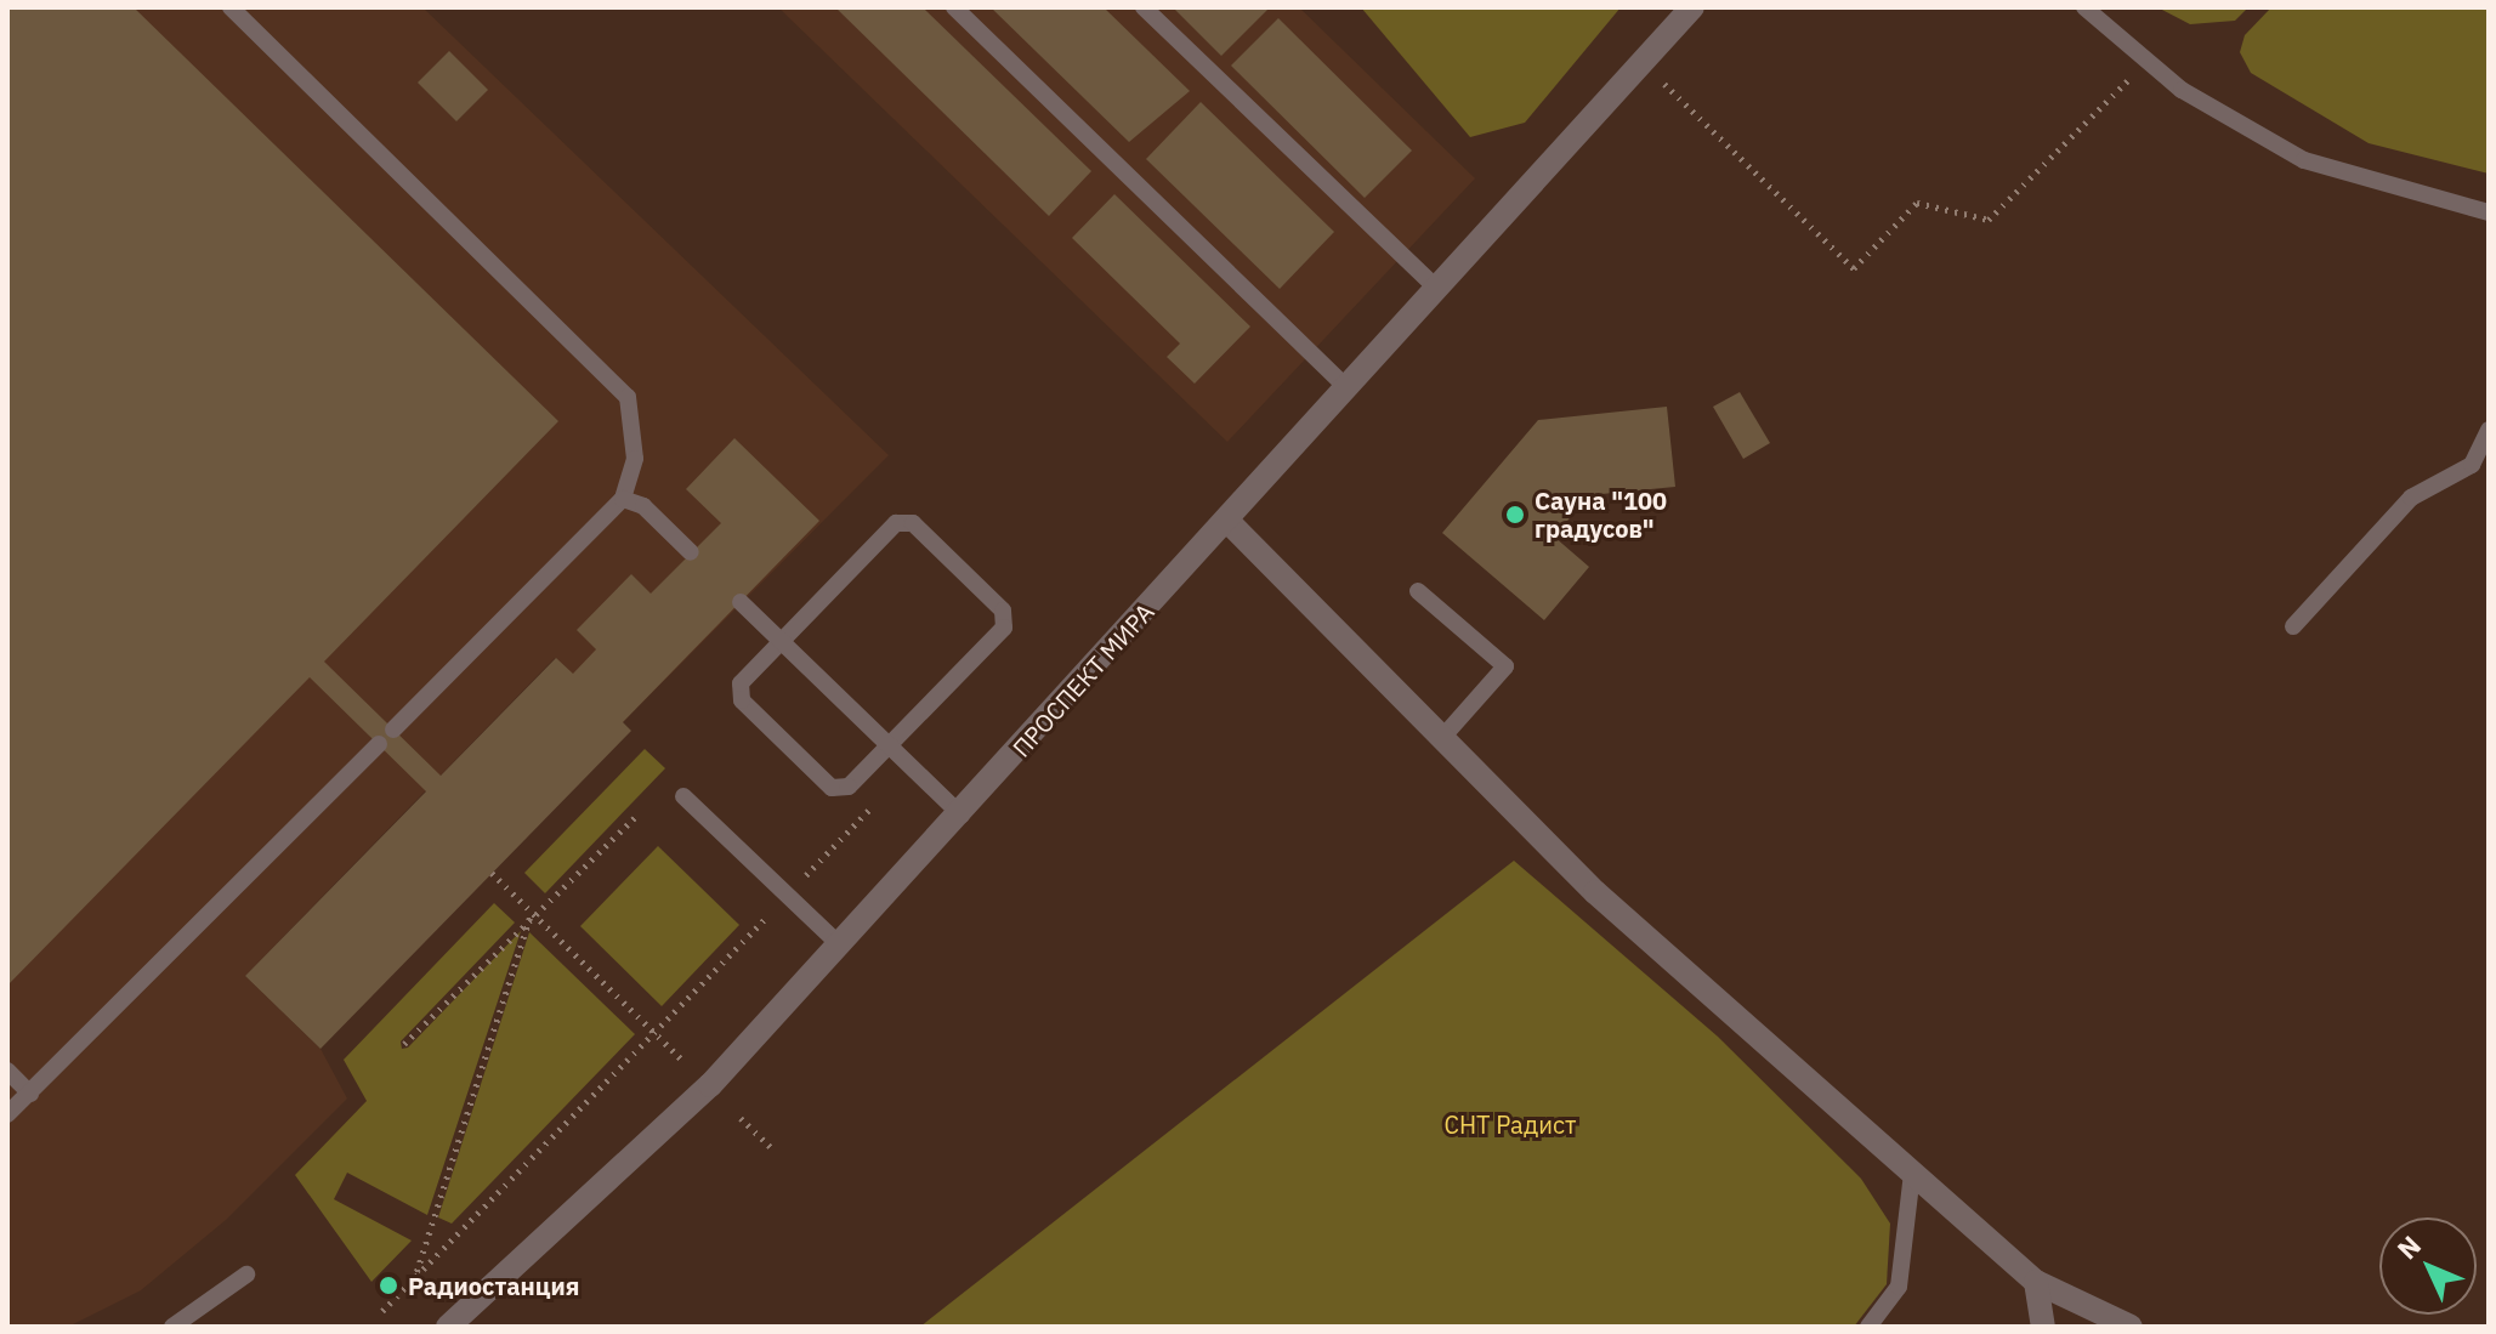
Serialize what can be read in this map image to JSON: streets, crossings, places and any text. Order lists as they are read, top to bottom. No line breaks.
{"streets":{"street":["ПРОСПЕКТ МИРА"]},"parks":["СНТ Радист"],"places":["Сауна \"100 градусов\"","Радиостанция"],"north":"top left"}
